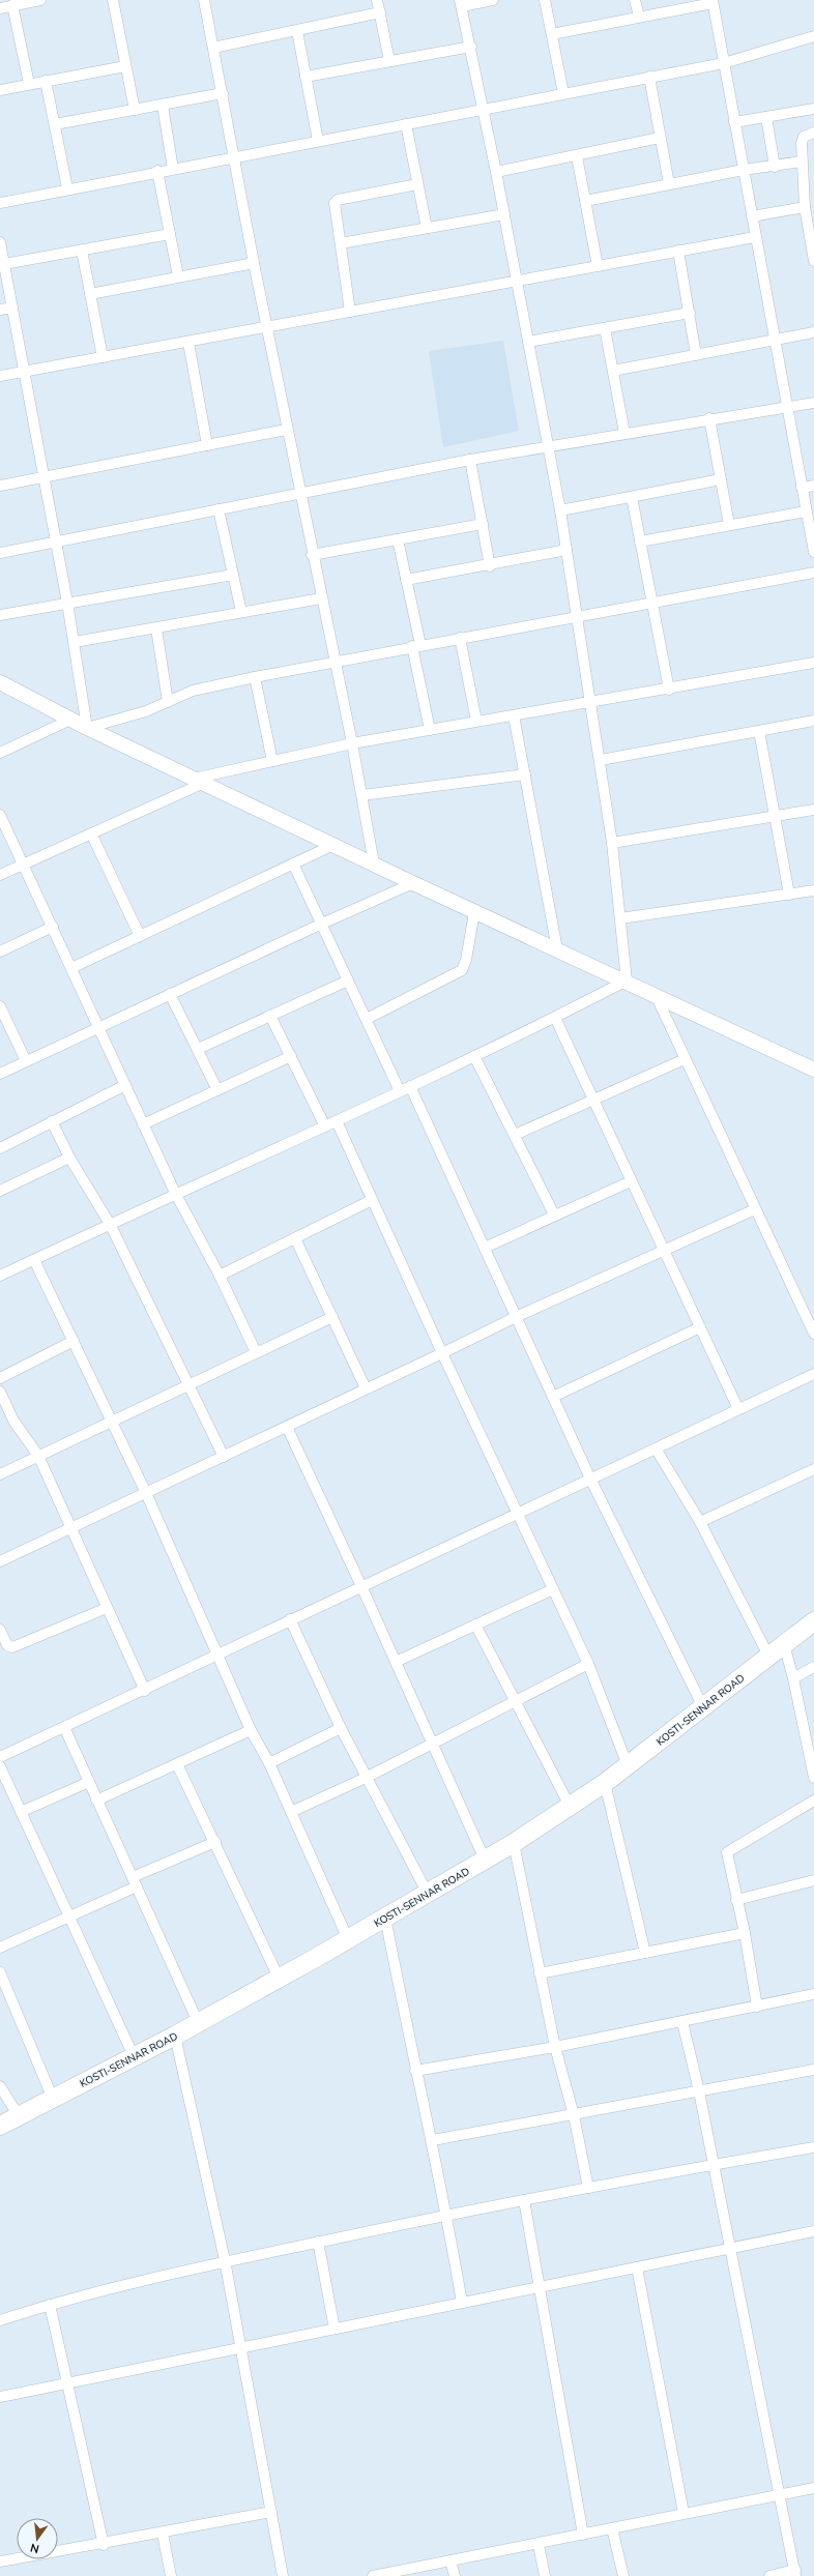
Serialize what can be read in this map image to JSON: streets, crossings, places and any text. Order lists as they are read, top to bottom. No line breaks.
{"streets":{"highway":["KOSTI-SENNAR ROAD"]},"north":"bottom"}
